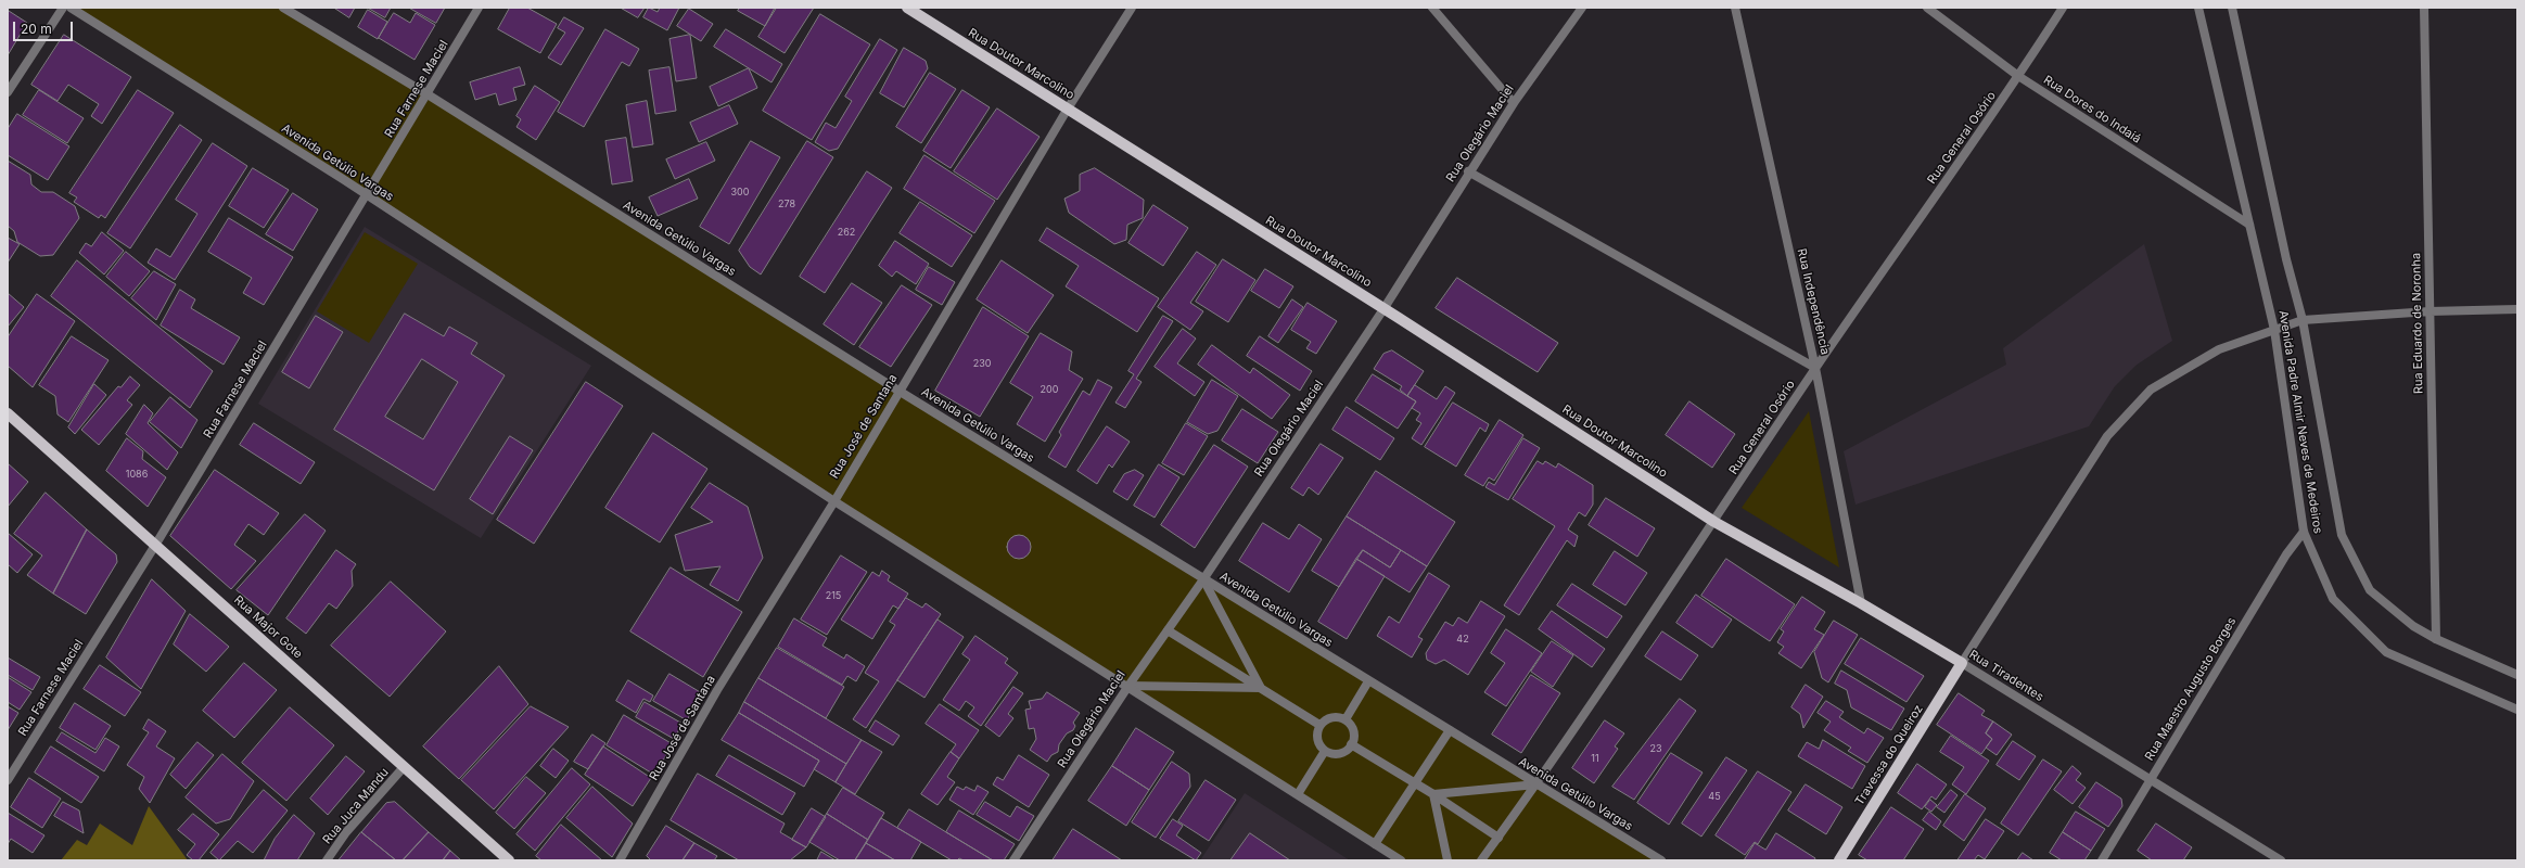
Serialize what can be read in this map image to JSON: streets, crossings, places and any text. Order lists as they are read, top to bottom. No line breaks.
{"streets":{"main road":["Rua Doutor Marcolino","Rua Major Gote","Rua Tiradentes","Travessa do Queiroz"],"street":["Rua Farnese Maciel","Rua Dores do Indaiá","Rua Olegário Maciel","Rua General Osório","Avenida Getúlio Vargas","Rua Independência","Rua Eduardo de Noronha","Avenida Padre Almir Neves de Medeiros","Rua José de Santana","Rua Maestro Augusto Borges","Rua Juca Mandu"]},"crossings":[["Rua Doutor Marcolino","Rua Olegário Maciel"],["Rua Doutor Marcolino","Rua General Osório"],["Rua Doutor Marcolino","Rua José de Santana"],["Rua Doutor Marcolino","Rua Tiradentes"],["Rua Farnese Maciel","Avenida Getúlio Vargas"],["Rua Farnese Maciel","Rua Major Gote"],["Rua Dores do Indaiá","Rua General Osório"],["Rua Dores do Indaiá","Avenida Padre Almir Neves de Medeiros"],["Rua Olegário Maciel","Avenida Getúlio Vargas"],["Rua General Osório","Avenida Getúlio Vargas"],["Rua General Osório","Rua Independência"],["Rua General Osório","Rua Tiradentes"],["Avenida Getúlio Vargas","Rua José de Santana"],["Rua Independência","Rua Tiradentes"],["Rua Eduardo de Noronha","Avenida Padre Almir Neves de Medeiros"],["Avenida Padre Almir Neves de Medeiros","Rua Maestro Augusto Borges"],["Rua Major Gote","Rua Juca Mandu"],["Rua Tiradentes","Rua Maestro Augusto Borges"],["Rua Tiradentes","Travessa do Queiroz"]],"house_numbers":["300","278","262","230","200","1086","215","42","23","11","45"],"scale_bar":"20 m"}
